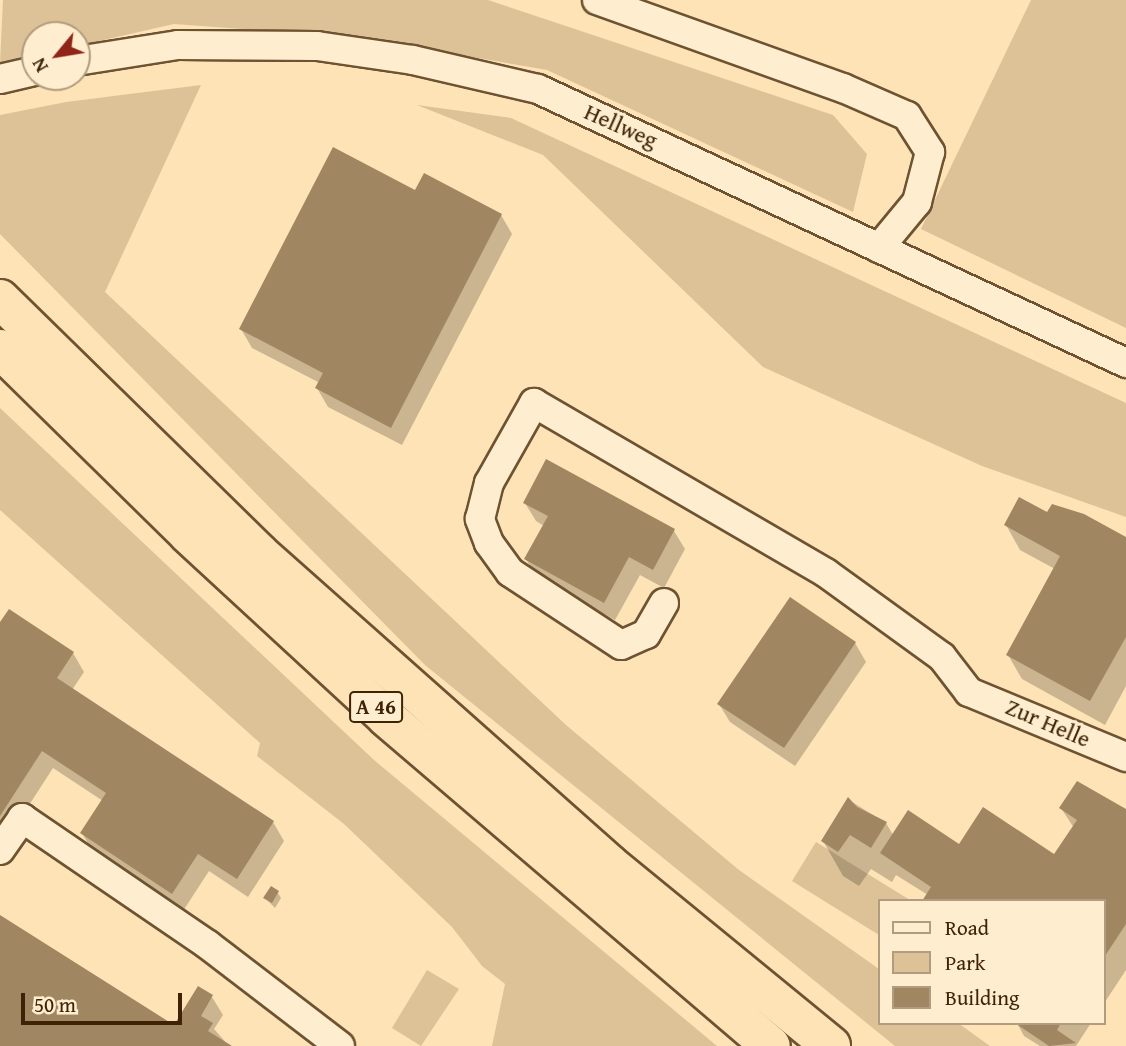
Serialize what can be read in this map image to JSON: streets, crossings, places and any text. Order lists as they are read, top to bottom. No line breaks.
{"streets":{"highway":["A 46"],"street":["Hellweg","Zur Helle"]},"legend":["Road","Park","Building"],"scale_bar":"50 m","north":"bottom left"}
